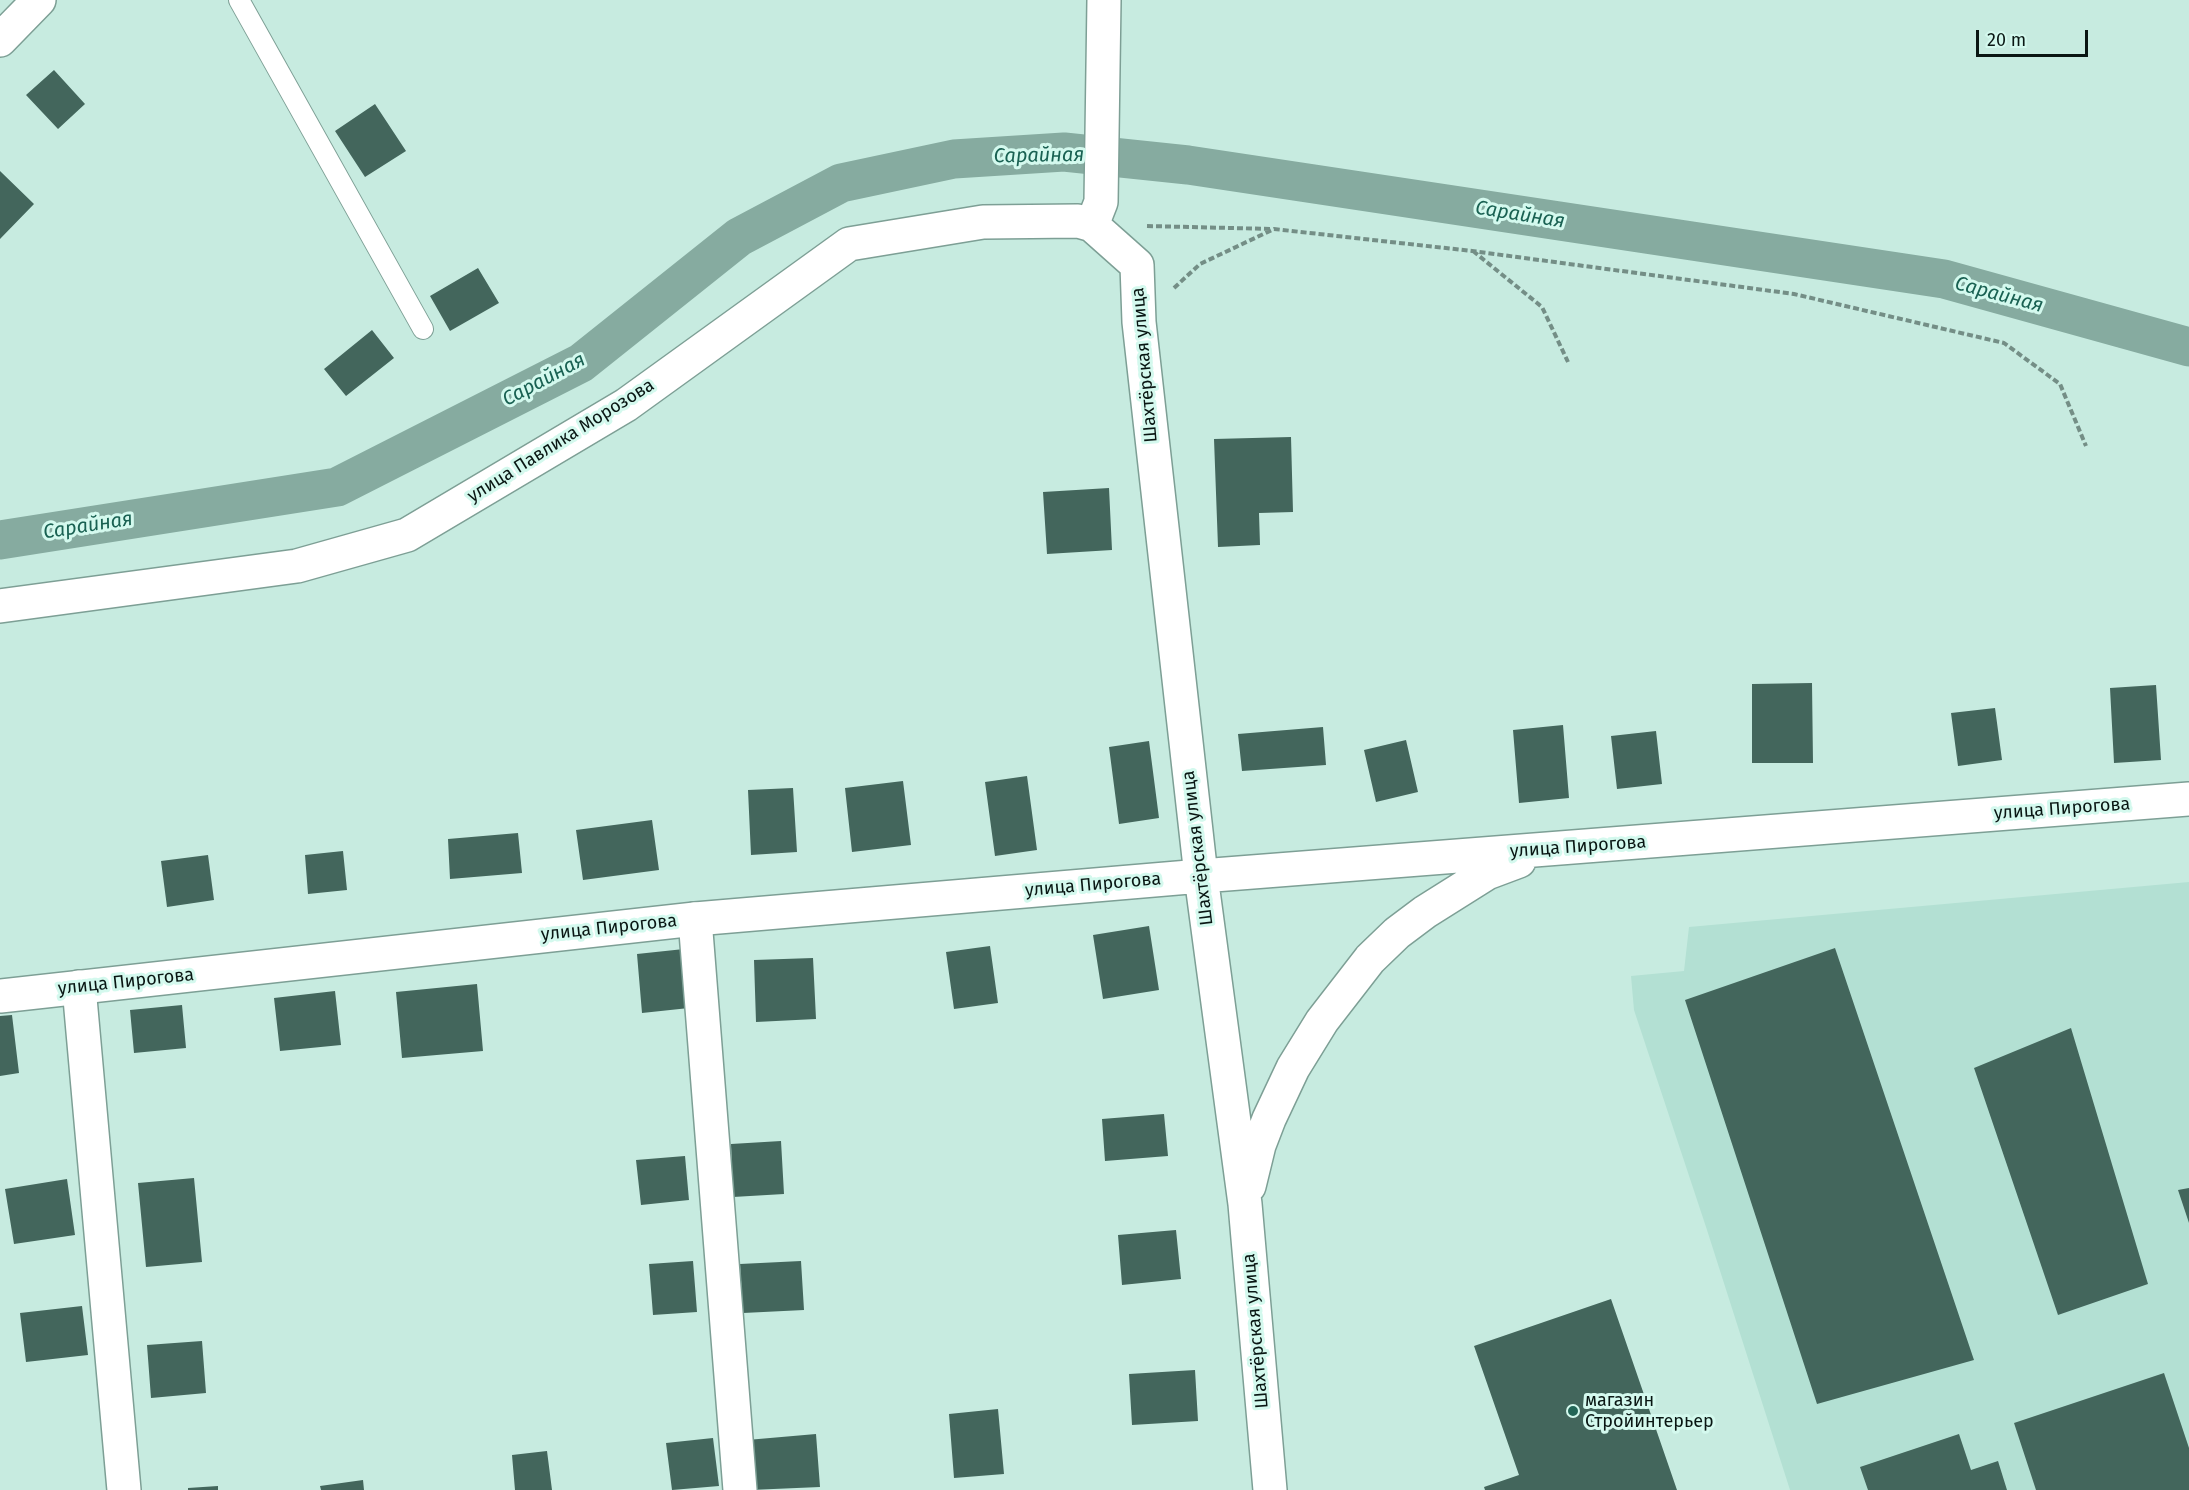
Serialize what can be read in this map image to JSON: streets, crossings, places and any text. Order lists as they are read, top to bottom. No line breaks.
{"streets":{"street":["Шахтёрская улица","улица Павлика Морозова","улица Пирогова"]},"crossings":[["Шахтёрская улица","улица Павлика Морозова"],["Шахтёрская улица","улица Пирогова"]],"water":["Сарайная"],"places":["магазин Стройинтерьер"],"scale_bar":"20 m"}
